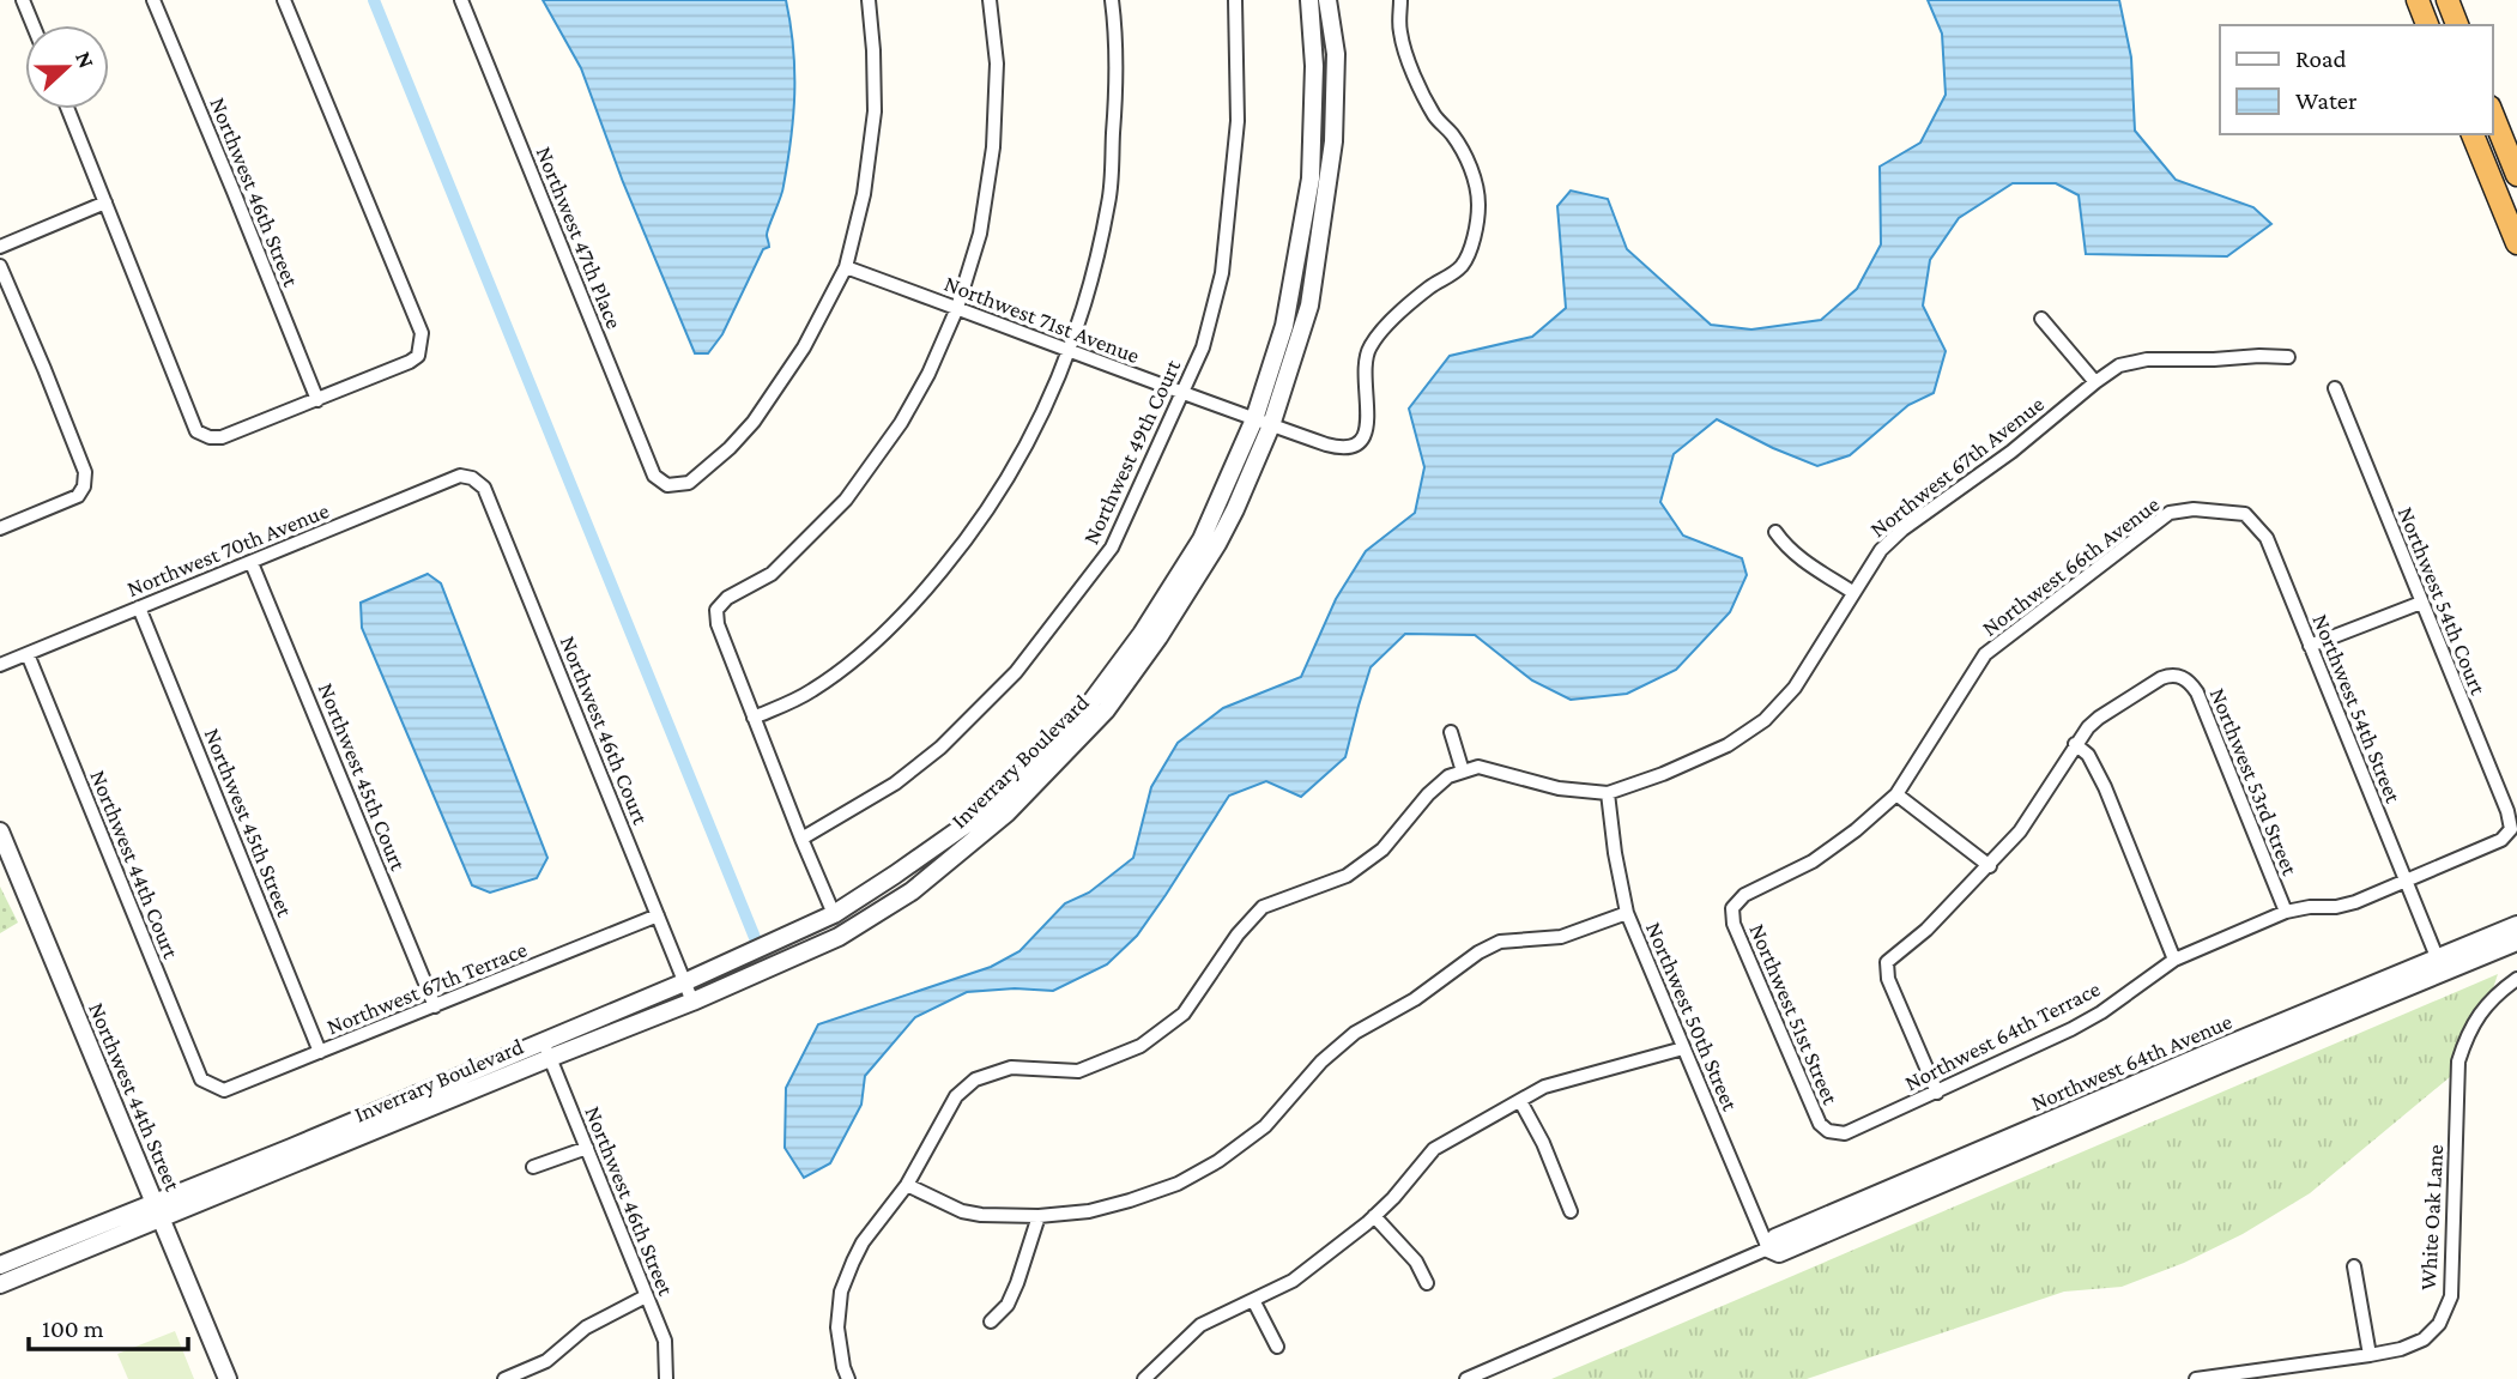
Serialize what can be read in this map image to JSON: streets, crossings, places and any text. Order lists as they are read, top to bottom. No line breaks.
{"streets":{"street":["Northwest 46th Street","Northwest 47th Place","Northwest 71st Avenue","Northwest 49th Court","Northwest 67th Avenue","Northwest 70th Avenue","Northwest 66th Avenue","Northwest 54th Court","Northwest 54th Street","Northwest 46th Court","Inverrary Boulevard","Northwest 45th Court","Northwest 53rd Street","Northwest 45th Street","Northwest 44th Court","Northwest 67th Terrace","Northwest 51st Street","Northwest 50th Street","Northwest 64th Terrace","Northwest 64th Avenue","Northwest 44th Street","White Oak Lane"]},"crossings":[["Northwest 46th Street","Inverrary Boulevard"],["Northwest 47th Place","Northwest 71st Avenue"],["Northwest 71st Avenue","Northwest 49th Court"],["Northwest 71st Avenue","Inverrary Boulevard"],["Northwest 67th Avenue","Northwest 50th Street"],["Northwest 70th Avenue","Northwest 46th Court"],["Northwest 70th Avenue","Northwest 45th Court"],["Northwest 70th Avenue","Northwest 45th Street"],["Northwest 70th Avenue","Northwest 44th Court"],["Northwest 66th Avenue","Northwest 54th Street"],["Northwest 66th Avenue","Northwest 51st Street"],["Northwest 54th Court","Northwest 64th Terrace"],["Northwest 54th Street","Northwest 64th Terrace"],["Northwest 54th Street","Northwest 64th Avenue"],["Northwest 46th Court","Inverrary Boulevard"],["Northwest 46th Court","Northwest 67th Terrace"],["Inverrary Boulevard","Northwest 44th Street"],["Northwest 45th Court","Northwest 67th Terrace"],["Northwest 53rd Street","Northwest 64th Terrace"],["Northwest 45th Street","Northwest 67th Terrace"],["Northwest 44th Court","Northwest 67th Terrace"],["Northwest 51st Street","Northwest 64th Terrace"],["Northwest 50th Street","Northwest 64th Avenue"]],"legend":["Road","Water"],"scale_bar":"100 m","north":"right"}
